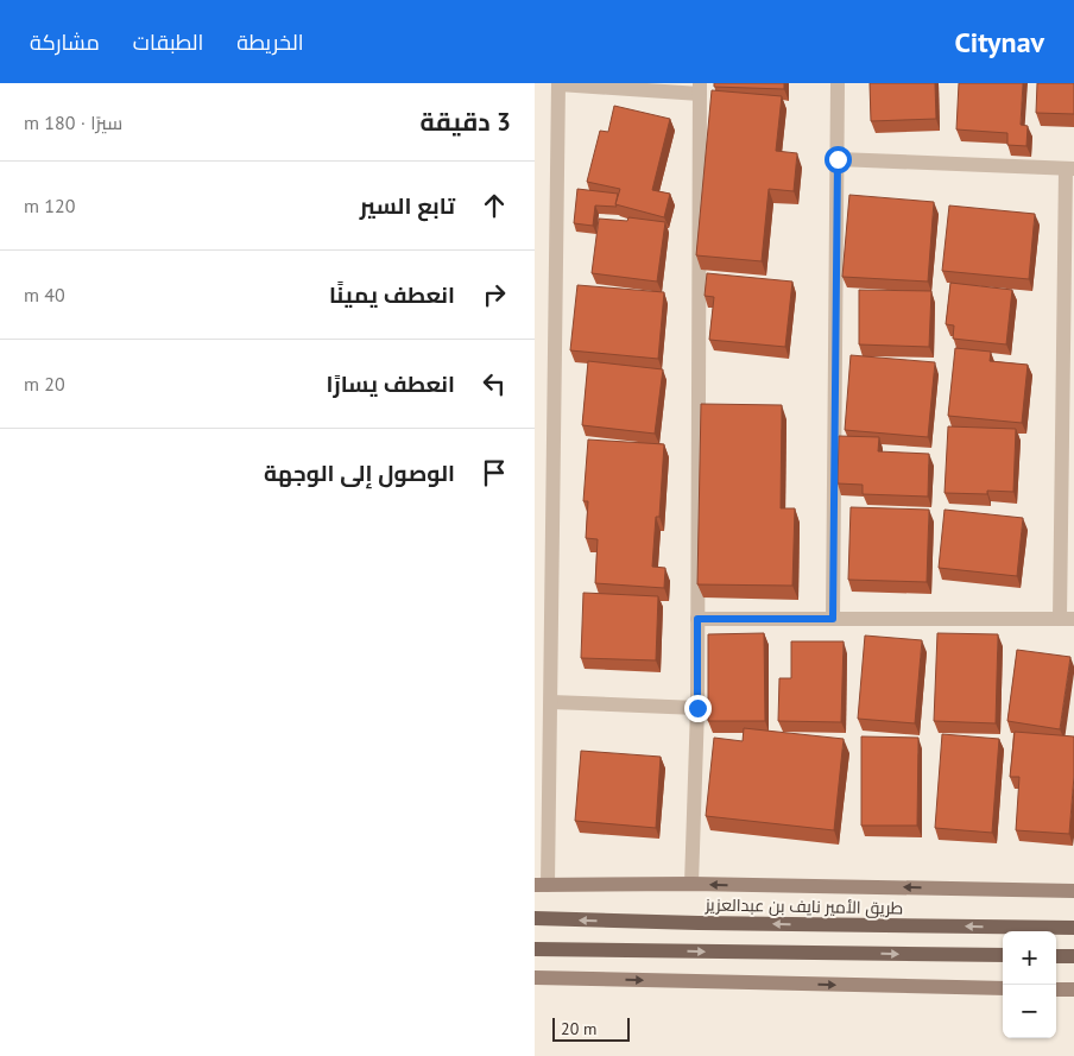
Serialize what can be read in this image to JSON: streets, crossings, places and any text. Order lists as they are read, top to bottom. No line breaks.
{"streets":{"main road":["طريق الأمير نايف بن عبدالعزيز"]},"scale_bar":"20 m","page":{"header":"Citynav","nav":["الخريطة","الطبقات","مشاركة"],"heading":["3 دقيقة","سيرًا · 180 m"],"list":[["تابع السير","120 m"],["انعطف يمينًا","40 m"],["انعطف يسارًا","20 m"],"الوصول إلى الوجهة"],"map_buttons":["+","−"],"scale":"20 m"}}
